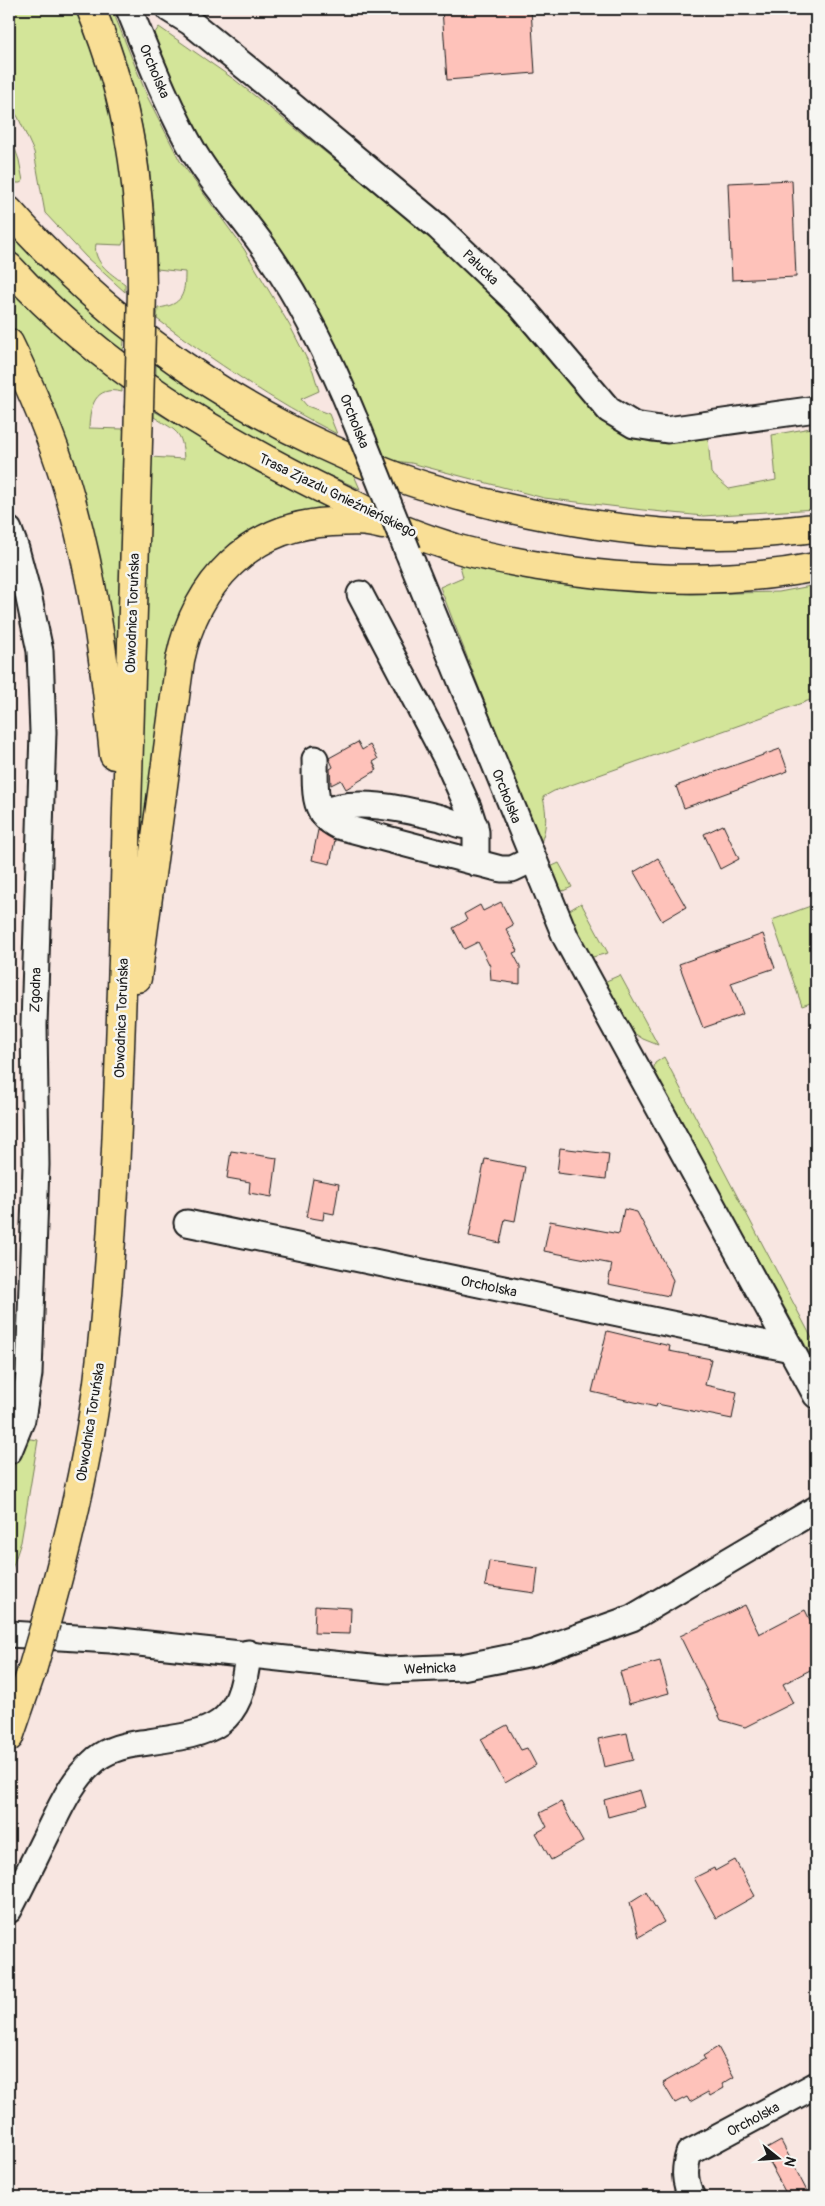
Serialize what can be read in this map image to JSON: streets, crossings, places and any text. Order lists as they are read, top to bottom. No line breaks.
{"streets":{"main road":["Trasa Zjazdu Gnieźnieńskiego","Obwodnica Toruńska"],"street":["Orcholska","Pałucka","Zgodna","Wełnicka"]},"crossings":[["Orcholska","Trasa Zjazdu Gnieźnieńskiego"]],"north":"right"}
